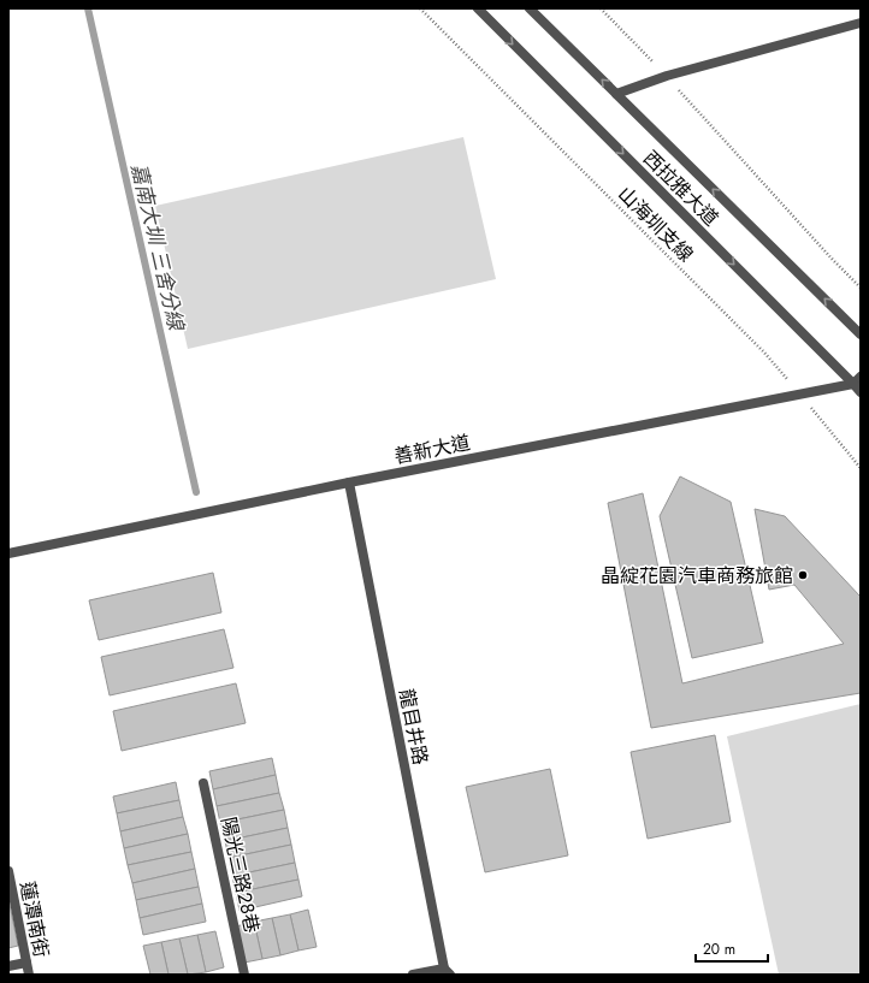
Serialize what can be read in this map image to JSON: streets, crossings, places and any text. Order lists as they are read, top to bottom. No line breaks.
{"streets":{"street":["西拉雅大道","善新大道","龍目井路","陽光三路28巷","蓮潭南街"],"path":["山海圳支線"]},"crossings":[["西拉雅大道","善新大道"],["山海圳支線","善新大道"],["善新大道","龍目井路"]],"water":["嘉南大圳 三舍分線"],"places":["晶綻花園汽車商務旅館"],"scale_bar":"20 m"}
